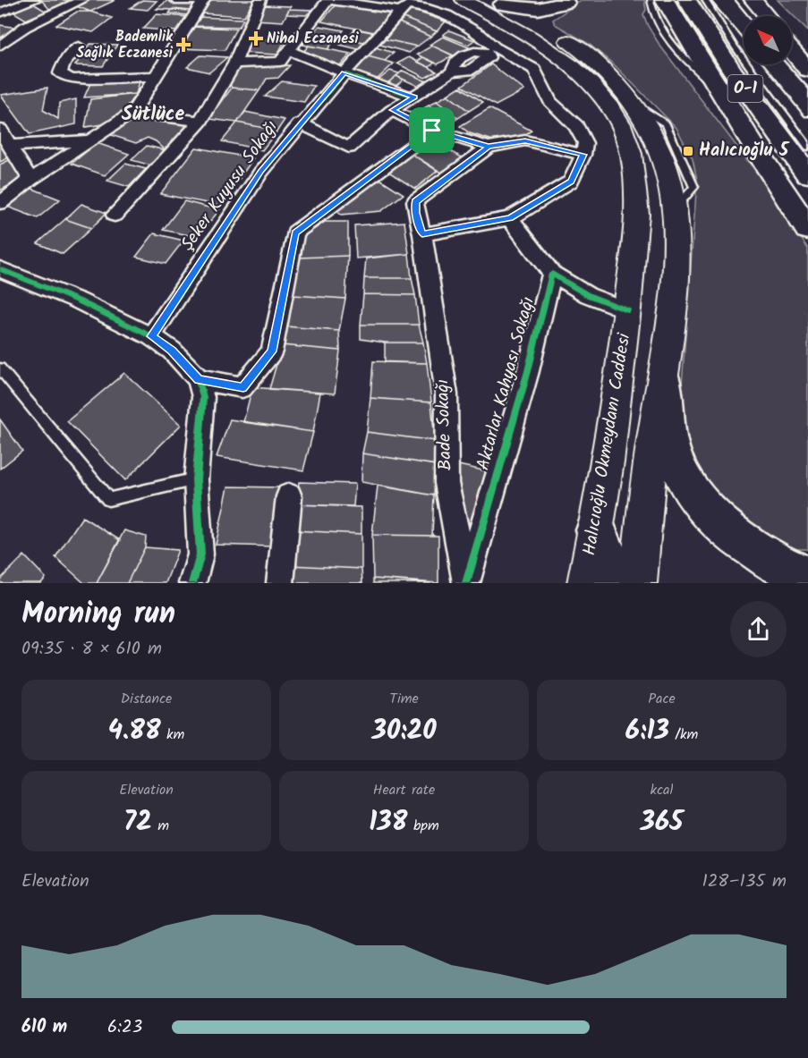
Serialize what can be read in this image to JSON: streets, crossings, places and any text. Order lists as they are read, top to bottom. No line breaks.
{"streets":{"highway":["O-1"],"main road":["Halıcıoğlu Okmeydanı Caddesi"],"street":["Şeker Kuyusu Sokağı","Aktarlar Kahyası Sokağı","Bade Sokağı"]},"crossings":[["Aktarlar Kahyası Sokağı","Bade Sokağı"]],"districts":["Sütlüce"],"places":{"health":["Nihal Eczanesi","Bademlik Sağlık Eczanesi"],"transit":["Halıcıoğlu 5"]},"north":"top left","page":{"heading":["Morning run","09:35 · 8 × 610 m"],"stats":[["Distance","4.88 km"],["Time","30:20"],["Pace","6:13 /km"],["Elevation","72 m"],["Heart rate","138 bpm"],["kcal","365"]],"chart":["Elevation","128–135 m"],"list":[{"name":"610 m","note":"6:23"}]}}
